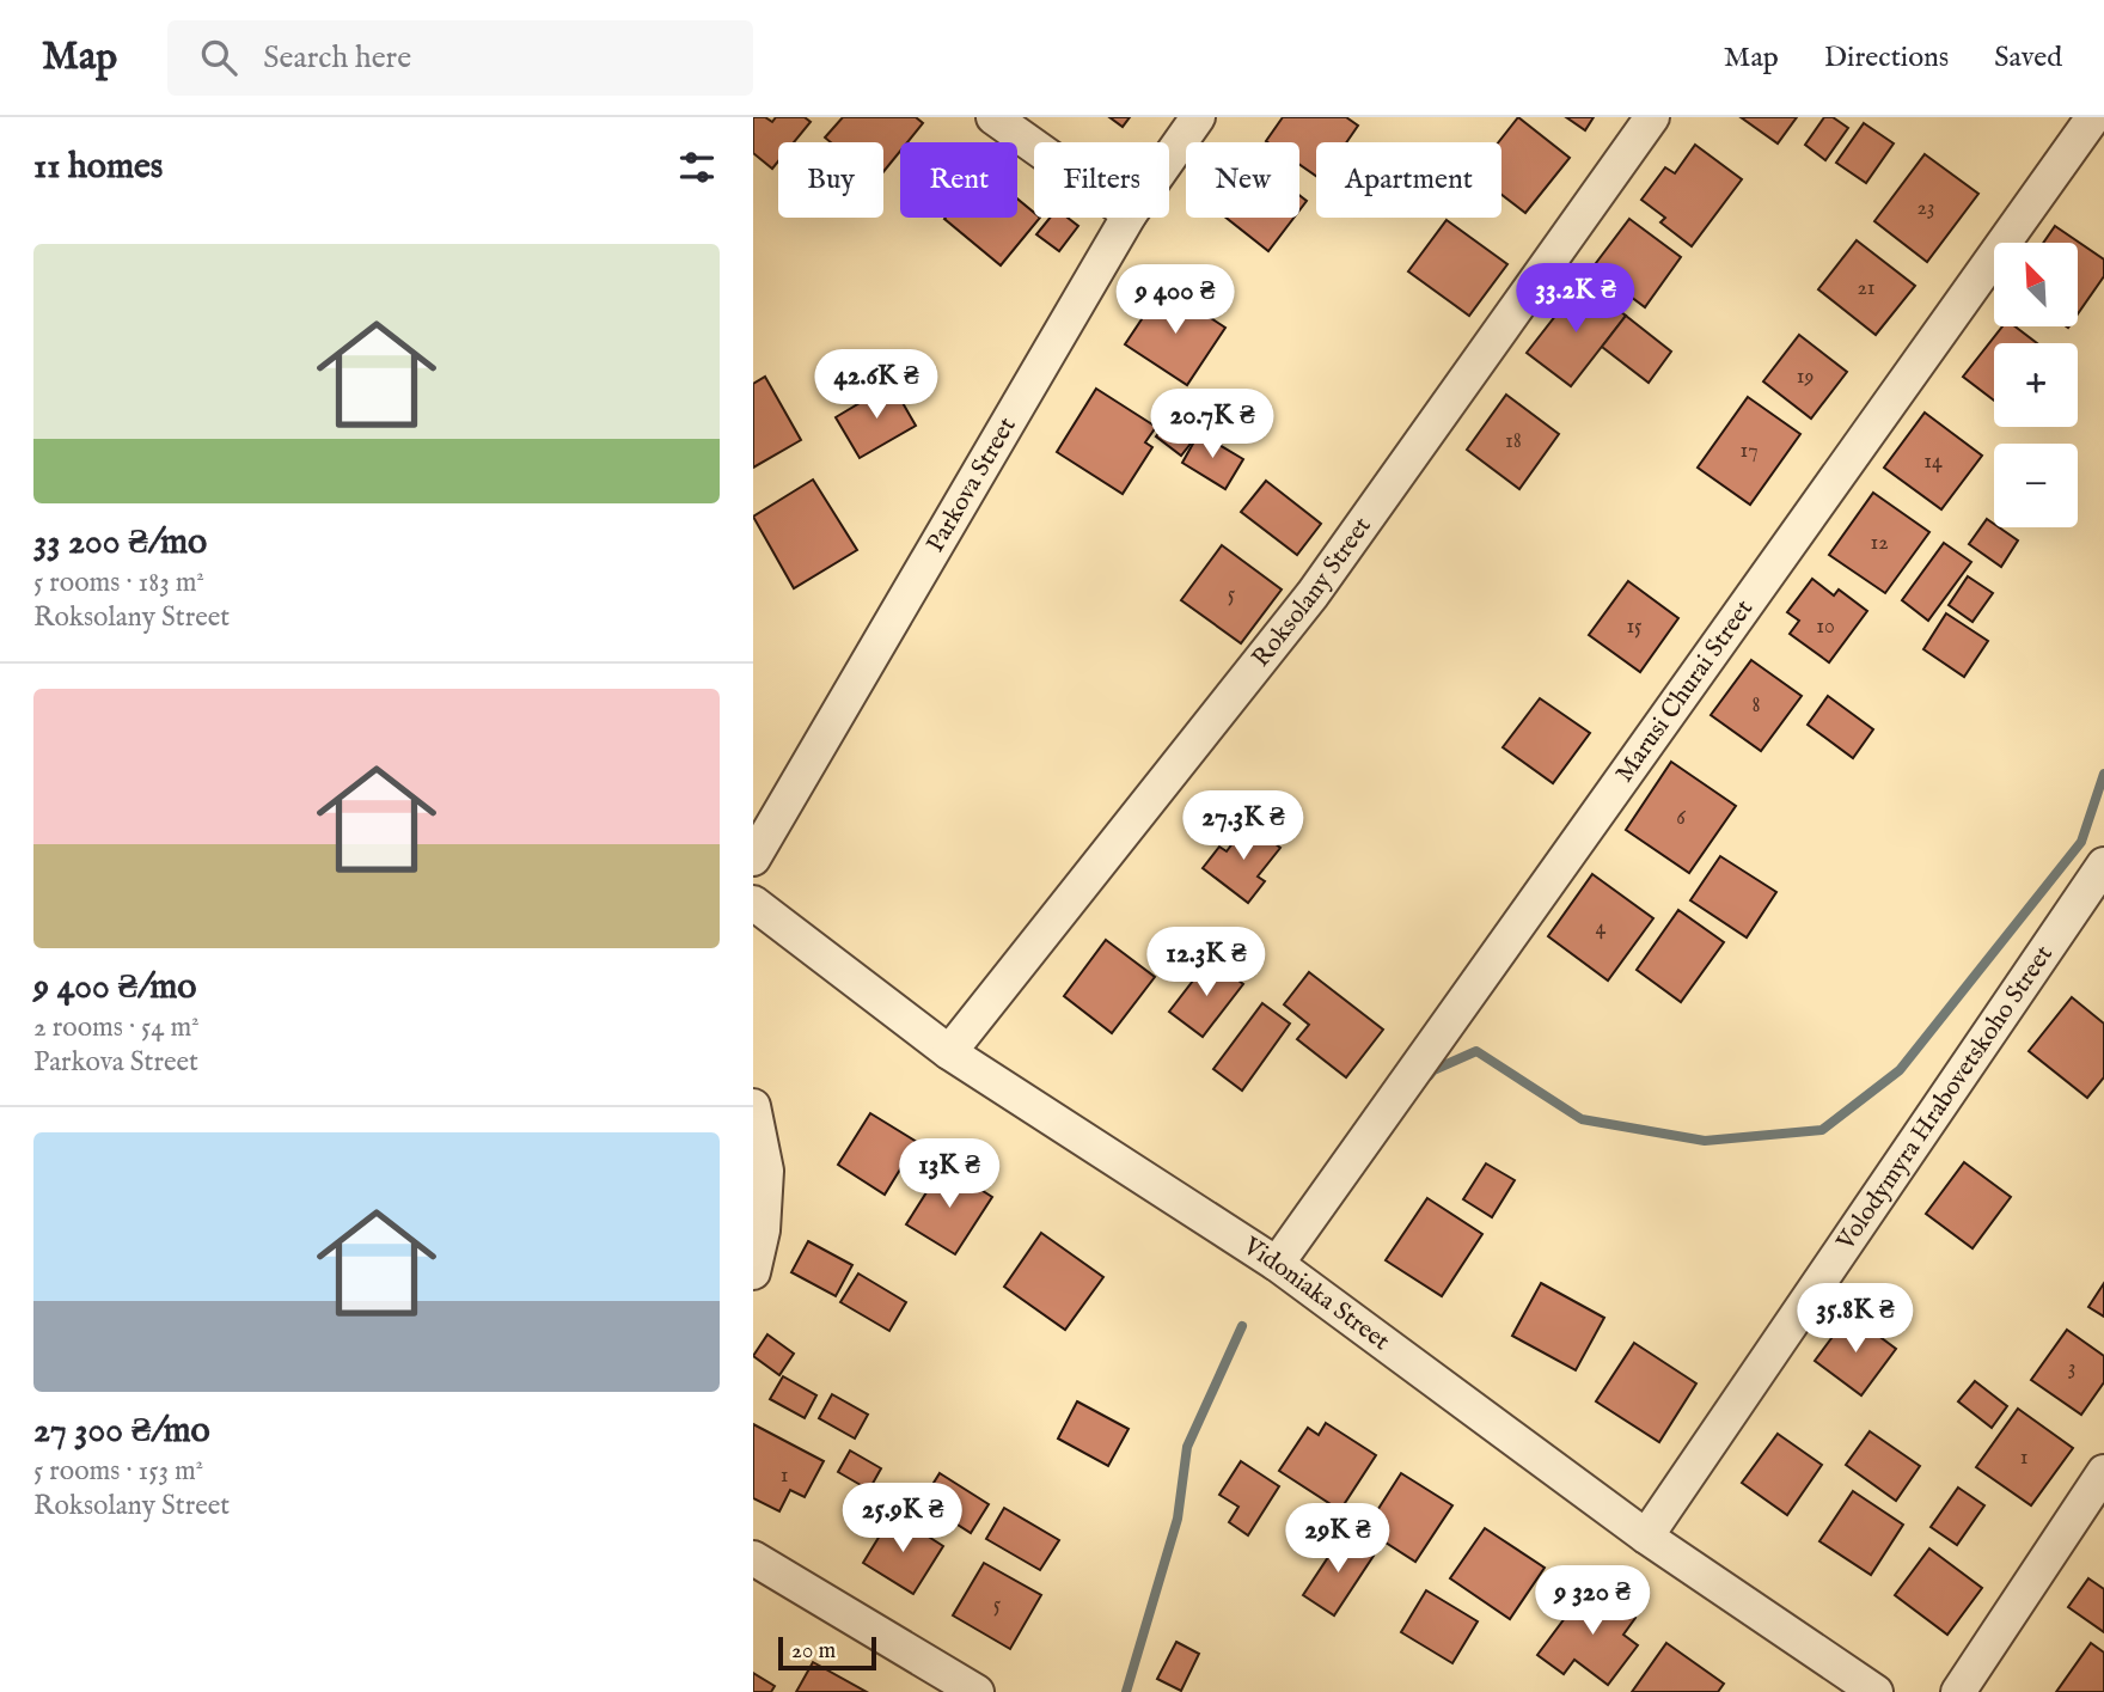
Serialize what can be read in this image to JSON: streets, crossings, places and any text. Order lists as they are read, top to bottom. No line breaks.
{"streets":{"street":["Parkova Street","Roksolany Street","Marusi Churai Street","Volodymyra Hrabovetskoho Street","Vidoniaka Street"]},"crossings":[["Roksolany Street","Vidoniaka Street"],["Marusi Churai Street","Vidoniaka Street"],["Volodymyra Hrabovetskoho Street","Vidoniaka Street"]],"house_numbers":["23","21","19","18","17","14","12","5","15","10","8","6","4","3","1","1","5"],"scale_bar":"20 m","north":"top left","page":{"header":"Map","search":"Search here","nav":["Map","Directions","Saved"],"heading":"11 homes","chip":["Buy","Rent","Filters","New","Apartment"],"list":[{"name":"33 200 ₴/mo","note":"5 rooms · 183 m² · Roksolany Street"},{"name":"9 400 ₴/mo","note":"2 rooms · 54 m² · Parkova Street"},{"name":"27 300 ₴/mo","note":"5 rooms · 153 m² · Roksolany Street"}],"map_buttons":["+","−"],"price":["33.2K ₴","9 400 ₴","42.6K ₴","20.7K ₴","27.3K ₴","12.3K ₴","13K ₴","35.8K ₴","25.9K ₴","29K ₴","9 320 ₴"],"scale":"20 m"}}
